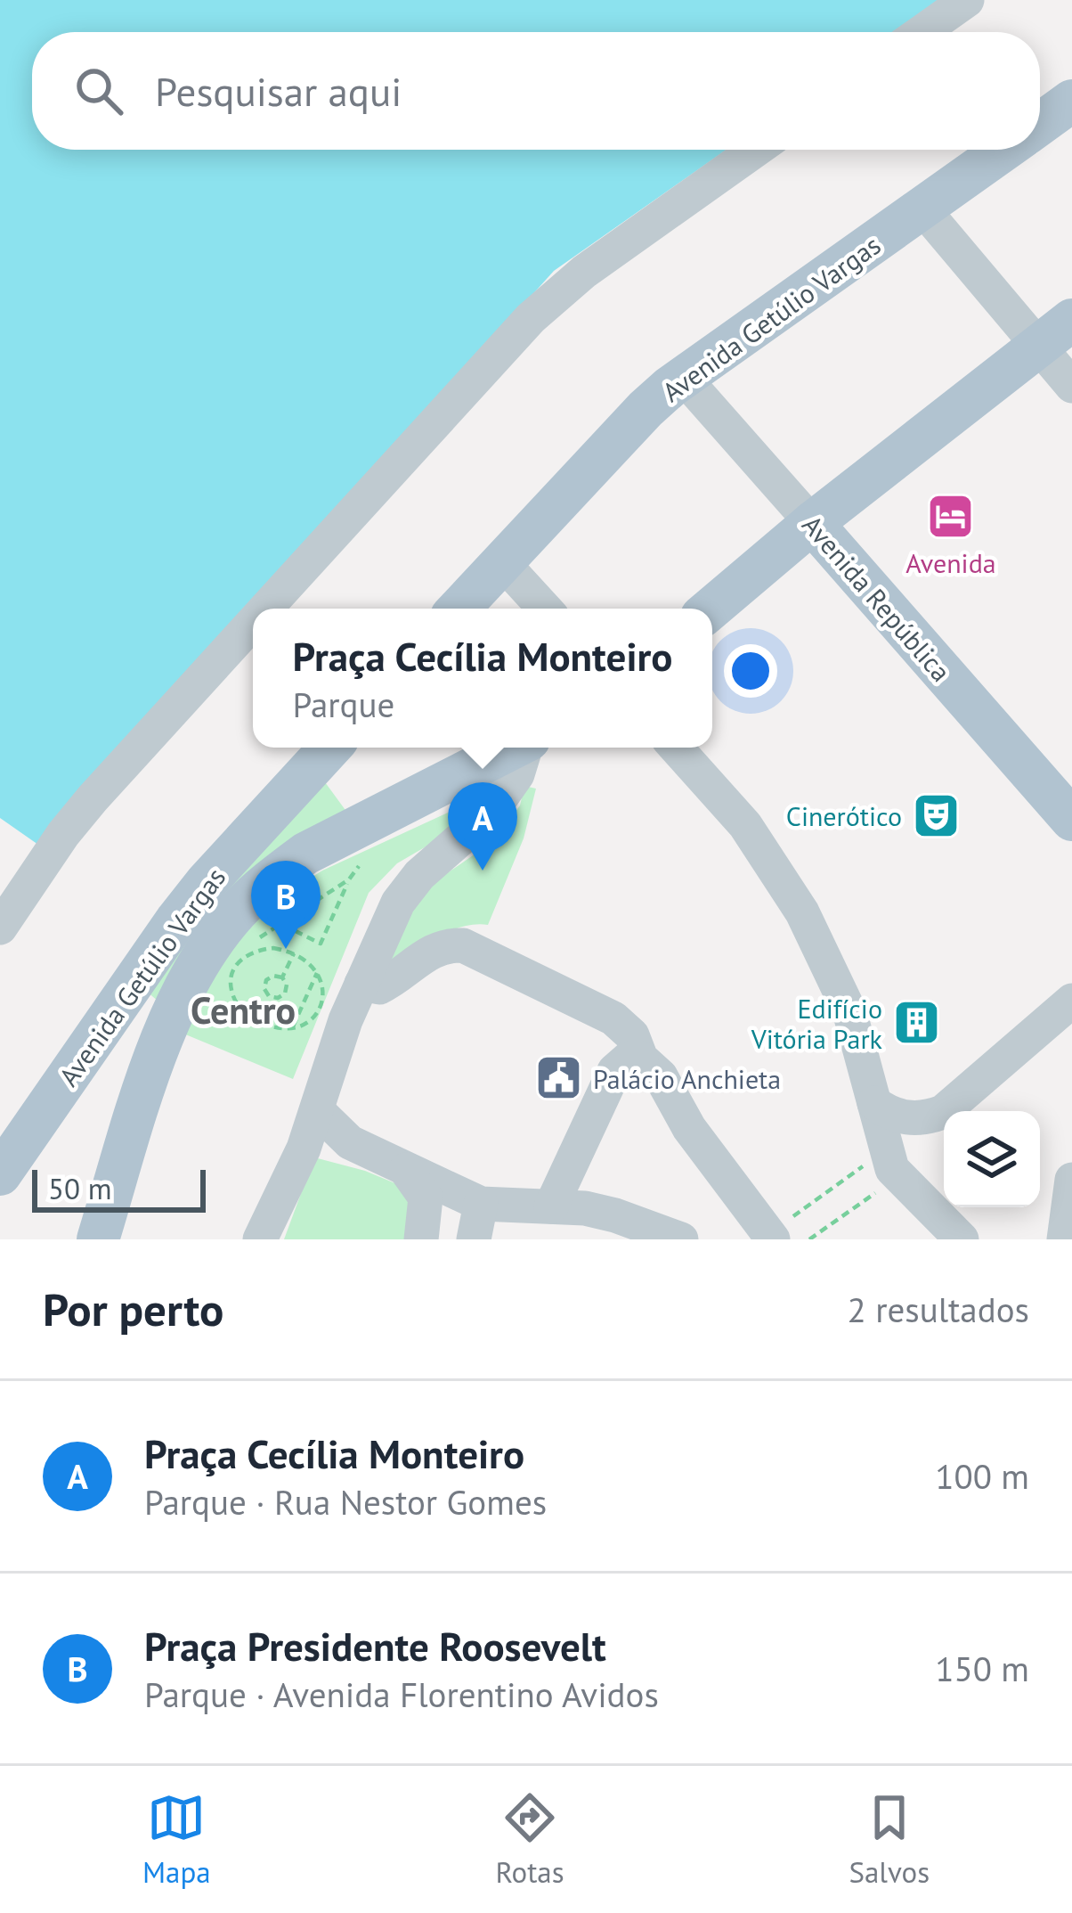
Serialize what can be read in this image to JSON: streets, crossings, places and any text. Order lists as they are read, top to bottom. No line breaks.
{"streets":{"main road":["Avenida Getúlio Vargas","Avenida República"]},"crossings":[["Avenida Getúlio Vargas","Avenida República"]],"districts":["Centro"],"places":{"hotel":["Avenida"],"theatre":["Cinerótico"],"building":["Edifício Vitória Park"],"public building":["Palácio Anchieta"]},"scale_bar":"50 m","page":{"search":"Pesquisar aqui","popup":["Praça Cecília Monteiro","Parque"],"pins":["A","B"],"scale":"50 m","heading":["Por perto","2 resultados"],"list":[{"mark":"A","name":"Praça Cecília Monteiro","note":"Parque · Rua Nestor Gomes","value":"100 m"},{"mark":"B","name":"Praça Presidente Roosevelt","note":"Parque · Avenida Florentino Avidos","value":"150 m"}],"nav":["Mapa","Rotas","Salvos"]}}
